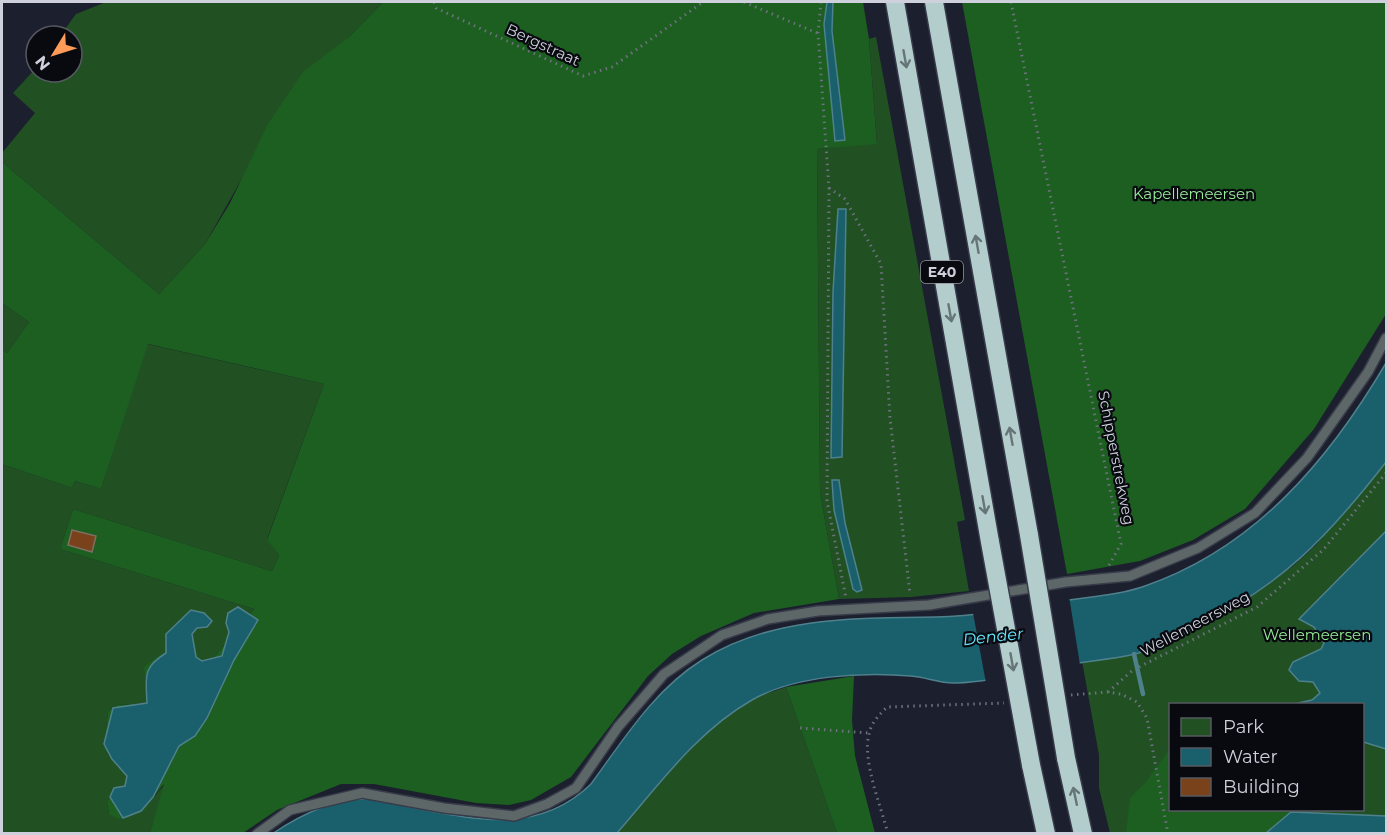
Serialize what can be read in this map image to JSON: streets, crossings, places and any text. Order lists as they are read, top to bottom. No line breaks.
{"streets":{"highway":["E40"],"path":["Bergstraat","Schipperstrekweg","Wellemeersweg"]},"water":["Dender"],"parks":["Kapellemeersen","Wellemeersen"],"legend":["Park","Water","Building"],"north":"bottom left"}
